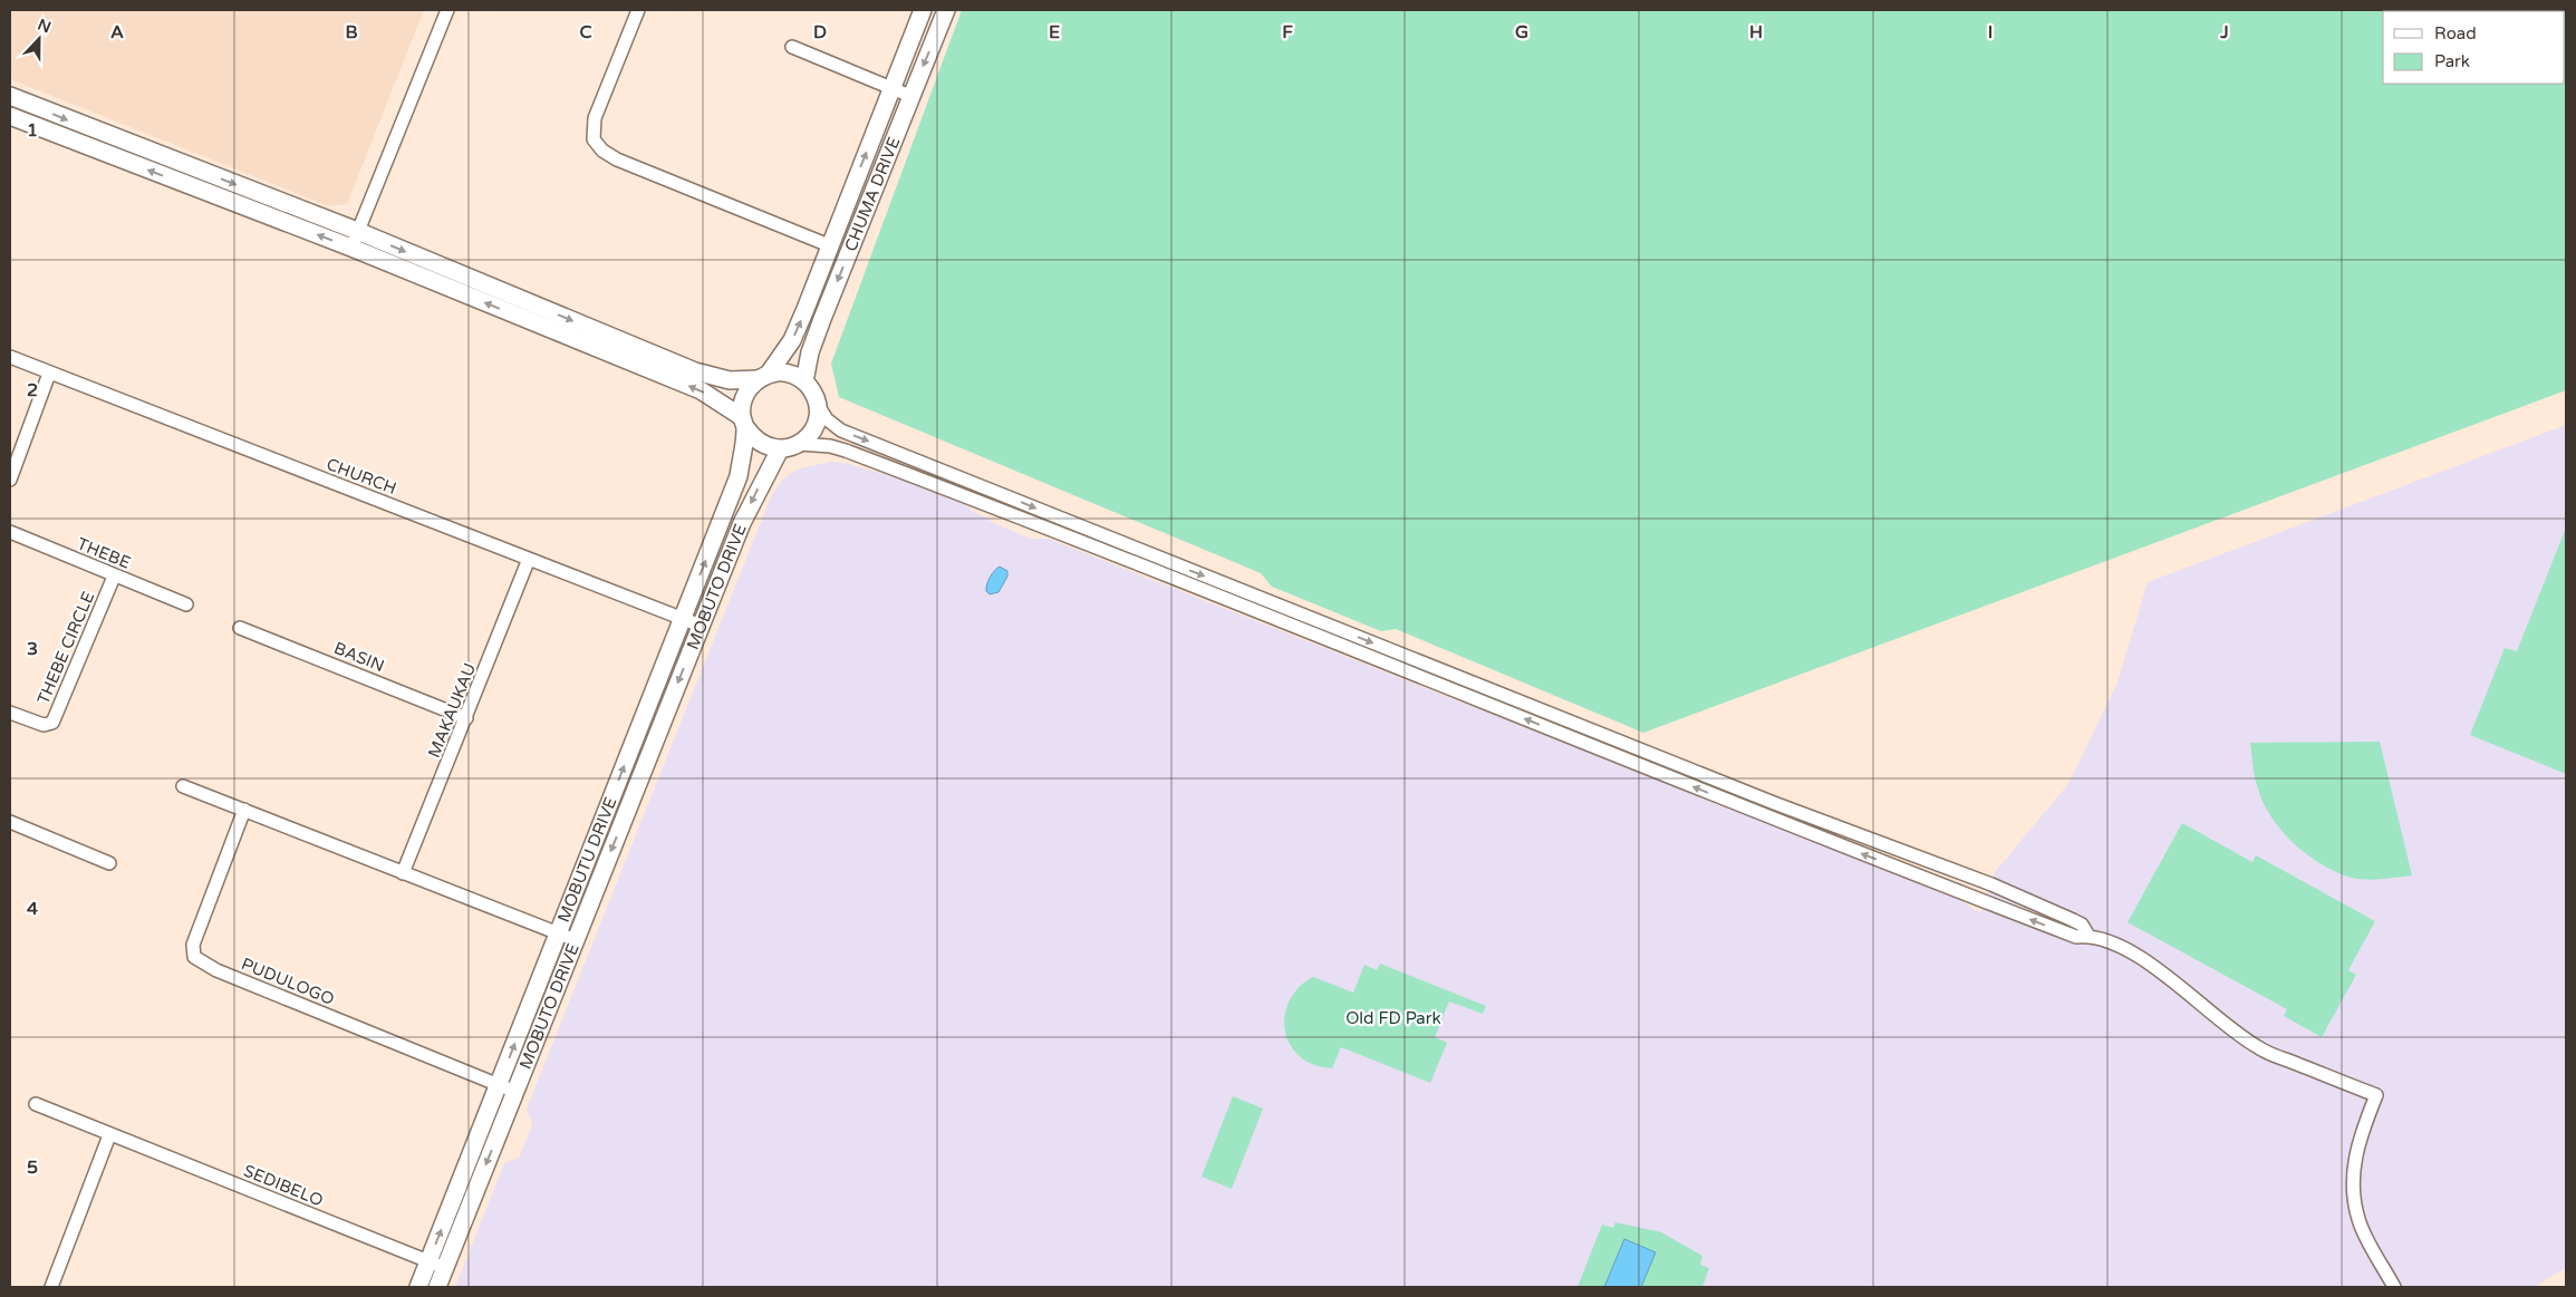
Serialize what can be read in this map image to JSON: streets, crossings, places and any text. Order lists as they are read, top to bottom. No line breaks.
{"streets":{"main road":["CHUMA DRIVE","MOBUTO DRIVE","MOBUTU DRIVE"],"street":["CHURCH","THEBE","THEBE CIRCLE","BASIN","MAKAUKAU","PUDULOGO","SEDIBELO"]},"crossings":[["CHUMA DRIVE","MOBUTO DRIVE"],["CHUMA DRIVE","MOBUTU DRIVE"],["CHURCH","MOBUTO DRIVE"],["CHURCH","MAKAUKAU"],["CHURCH","MOBUTU DRIVE"],["THEBE","THEBE CIRCLE"],["MOBUTO DRIVE","MOBUTU DRIVE"],["MOBUTO DRIVE","PUDULOGO"],["MOBUTO DRIVE","SEDIBELO"],["BASIN","MAKAUKAU"],["MOBUTU DRIVE","PUDULOGO"],["MOBUTU DRIVE","SEDIBELO"]],"one_way":["MOBUTO DRIVE","MOBUTU DRIVE"],"parks":["Old FD Park"],"legend":["Road","Park"],"north":"top","grid":{"columns":["A","B","C","D","E","F","G","H","I","J"],"rows":["1","2","3","4","5"]}}
